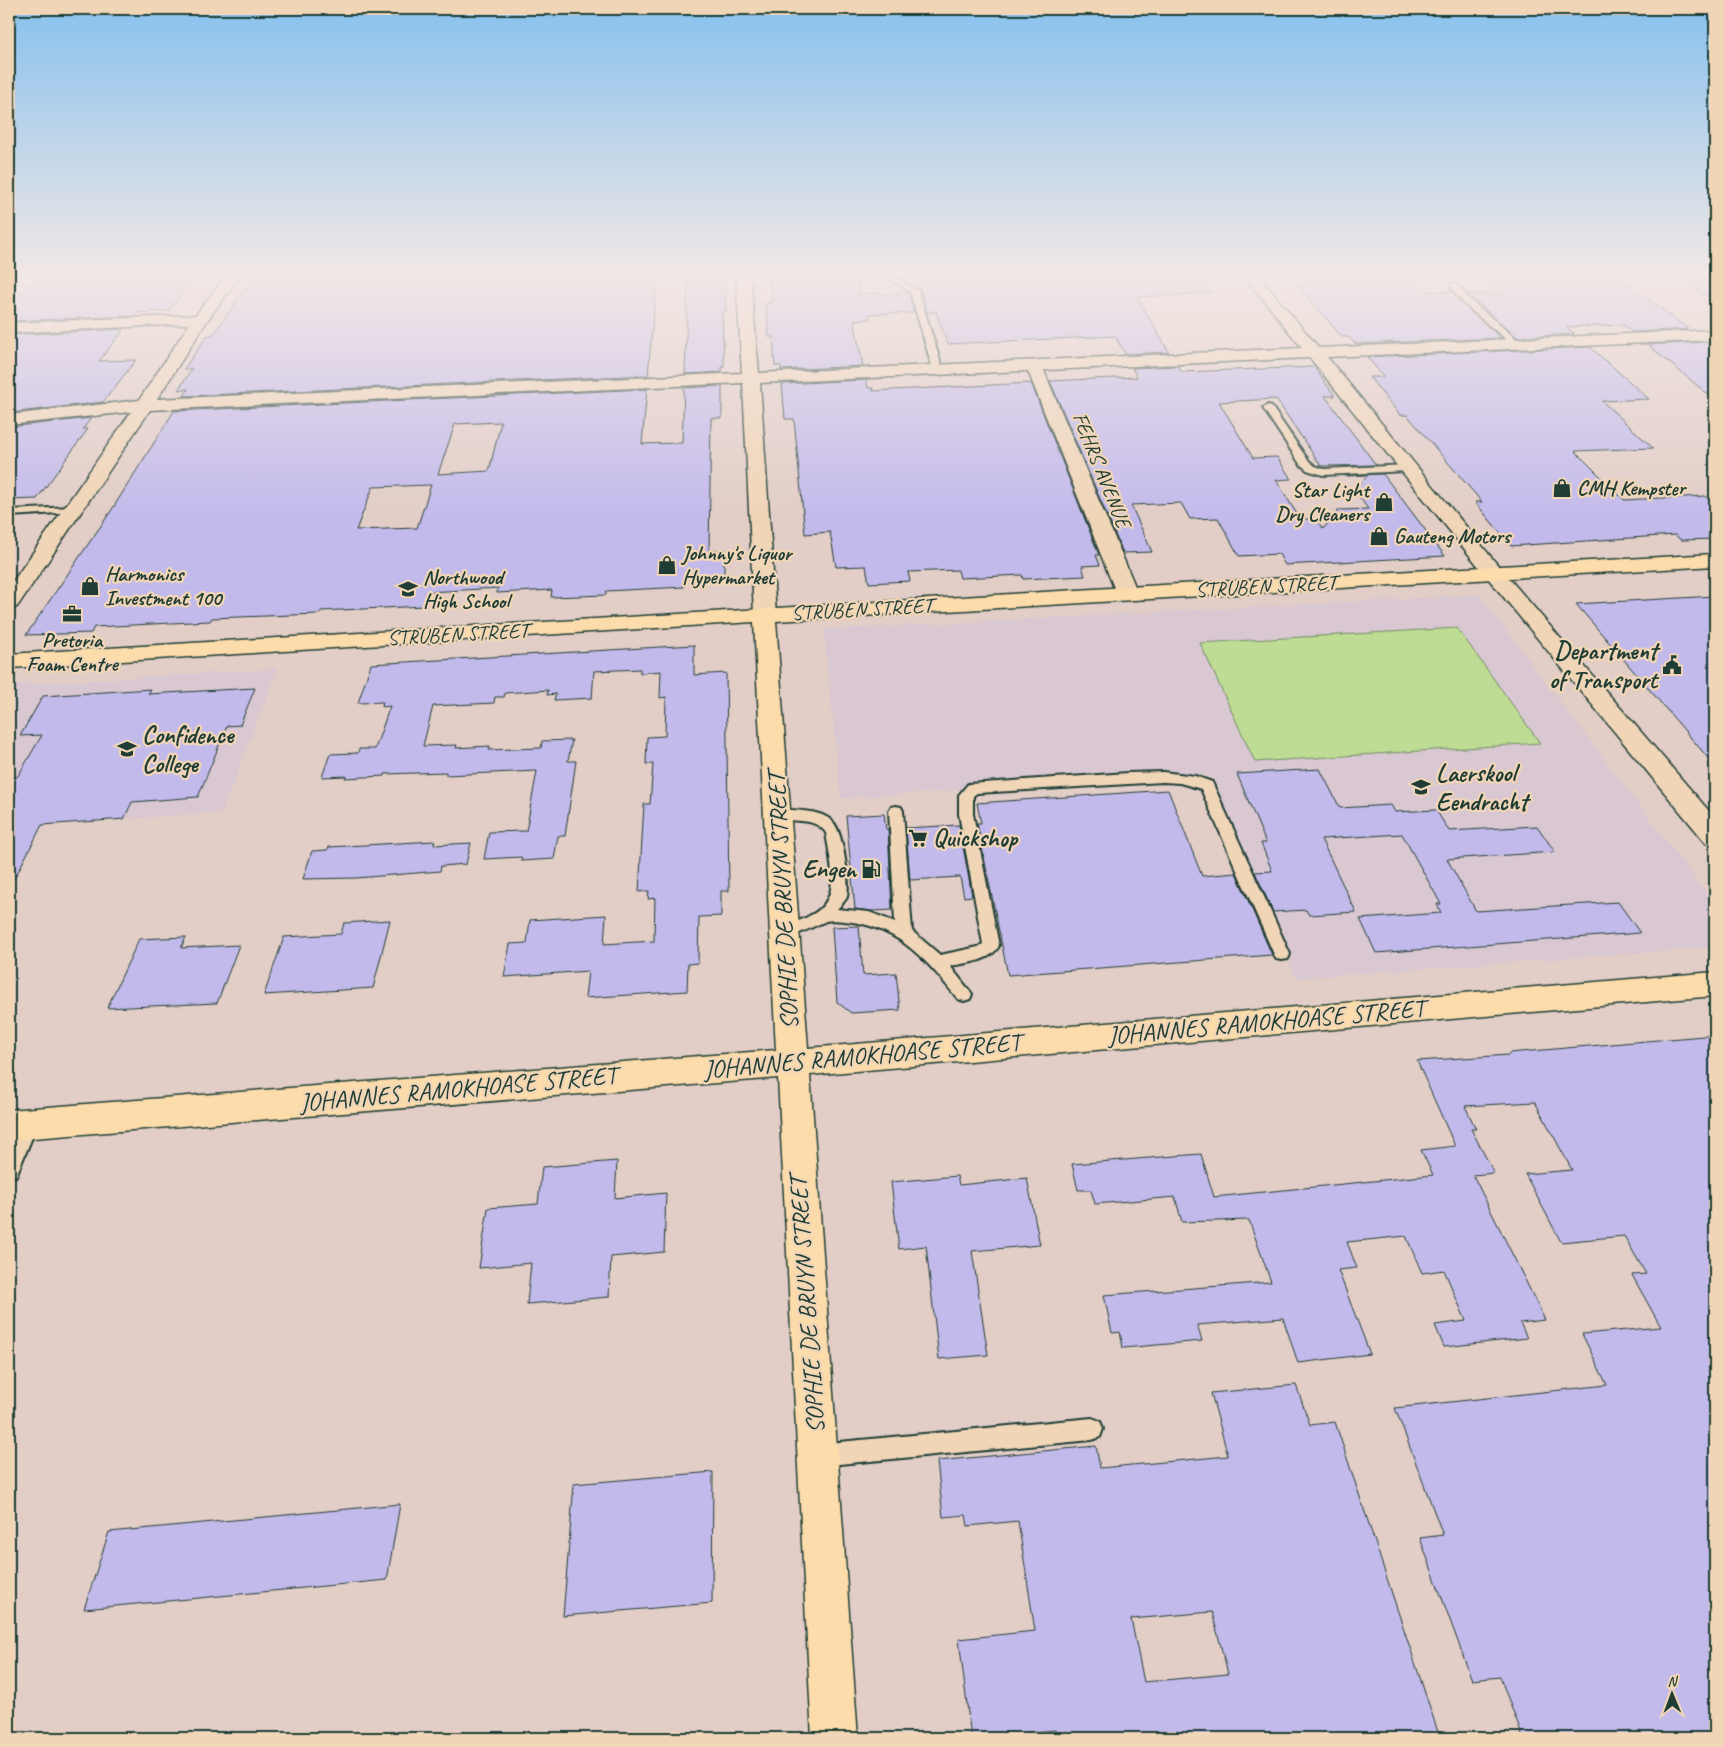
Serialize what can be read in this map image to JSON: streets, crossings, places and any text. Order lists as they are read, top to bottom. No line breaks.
{"streets":{"main road":["FEHRS AVENUE","STRUBEN STREET","SOPHIE DE BRUYN STREET","JOHANNES RAMOKHOASE STREET"]},"crossings":[["FEHRS AVENUE","STRUBEN STREET"],["STRUBEN STREET","SOPHIE DE BRUYN STREET"],["SOPHIE DE BRUYN STREET","JOHANNES RAMOKHOASE STREET"]],"places":{"shop":["CMH Kempster","Star Light Dry Cleaners","Gauteng Motors","Johnny's Liquor Hypermarket","Harmonics Investment 100"],"school or university":["Northwood High School","Confidence College","Laerskool Eendracht"],"office":["Pretoria Foam Centre"],"public building":["Department of Transport"],"supermarket":["Quickshop"],"fuel station":["Engen"]},"north":"top"}
